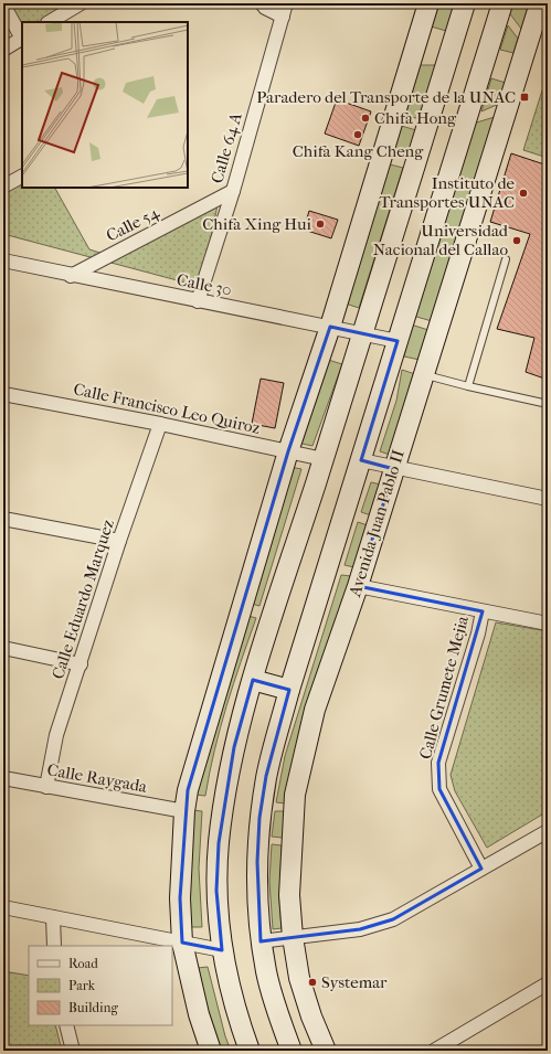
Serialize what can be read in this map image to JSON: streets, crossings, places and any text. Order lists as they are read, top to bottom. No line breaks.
{"streets":{"main road":["Avenida Juan Pablo II"],"street":["Calle 64 A","Calle 54","Calle 30","Calle Francisco Leo Quiroz","Calle Eduardo Marquez","Calle Grumete Mejia","Calle Raygada"]},"crossings":[["Calle 64 A","Calle 54"],["Calle 64 A","Calle 30"],["Calle 54","Calle 30"],["Calle 30","Avenida Juan Pablo II"],["Calle Francisco Leo Quiroz","Calle Eduardo Marquez"],["Calle Eduardo Marquez","Calle Raygada"]],"places":{"transit":["Paradero del Transporte de la UNAC"],"other":["Chifa Hong","Chifa Kang Cheng","Instituto de Transportes UNAC","Chifa Xing Hui","Universidad Nacional del Callao","Systemar"]},"legend":["Road","Park","Building"]}
